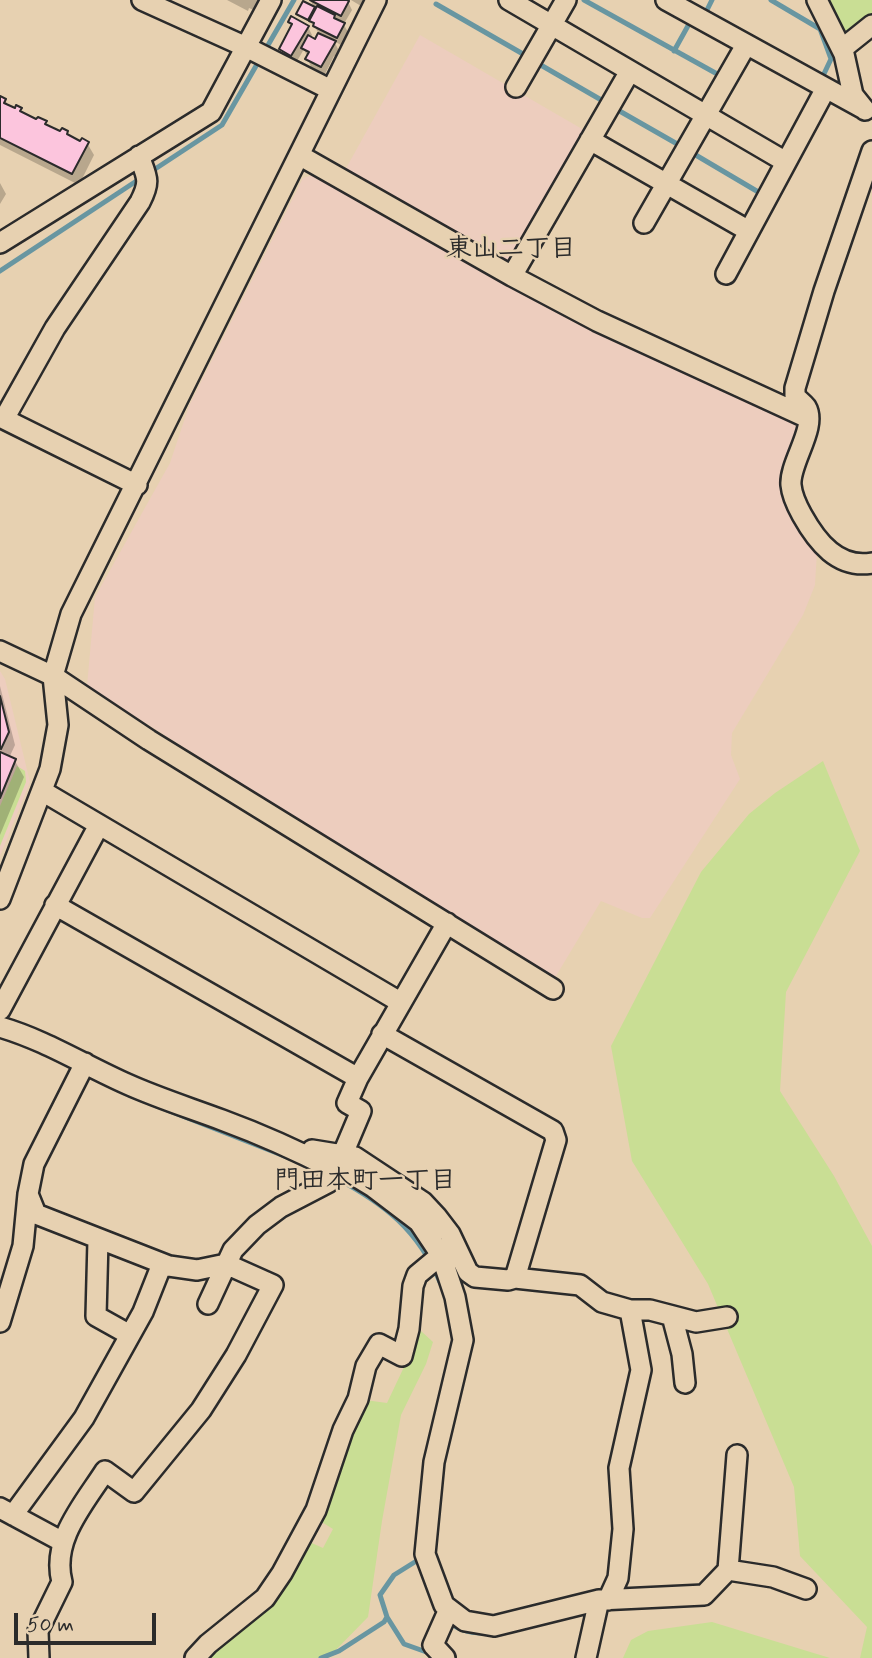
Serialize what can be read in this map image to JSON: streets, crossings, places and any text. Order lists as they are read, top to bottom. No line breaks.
{"districts":["東山二丁目","門田本町一丁目"],"scale_bar":"50 m"}
